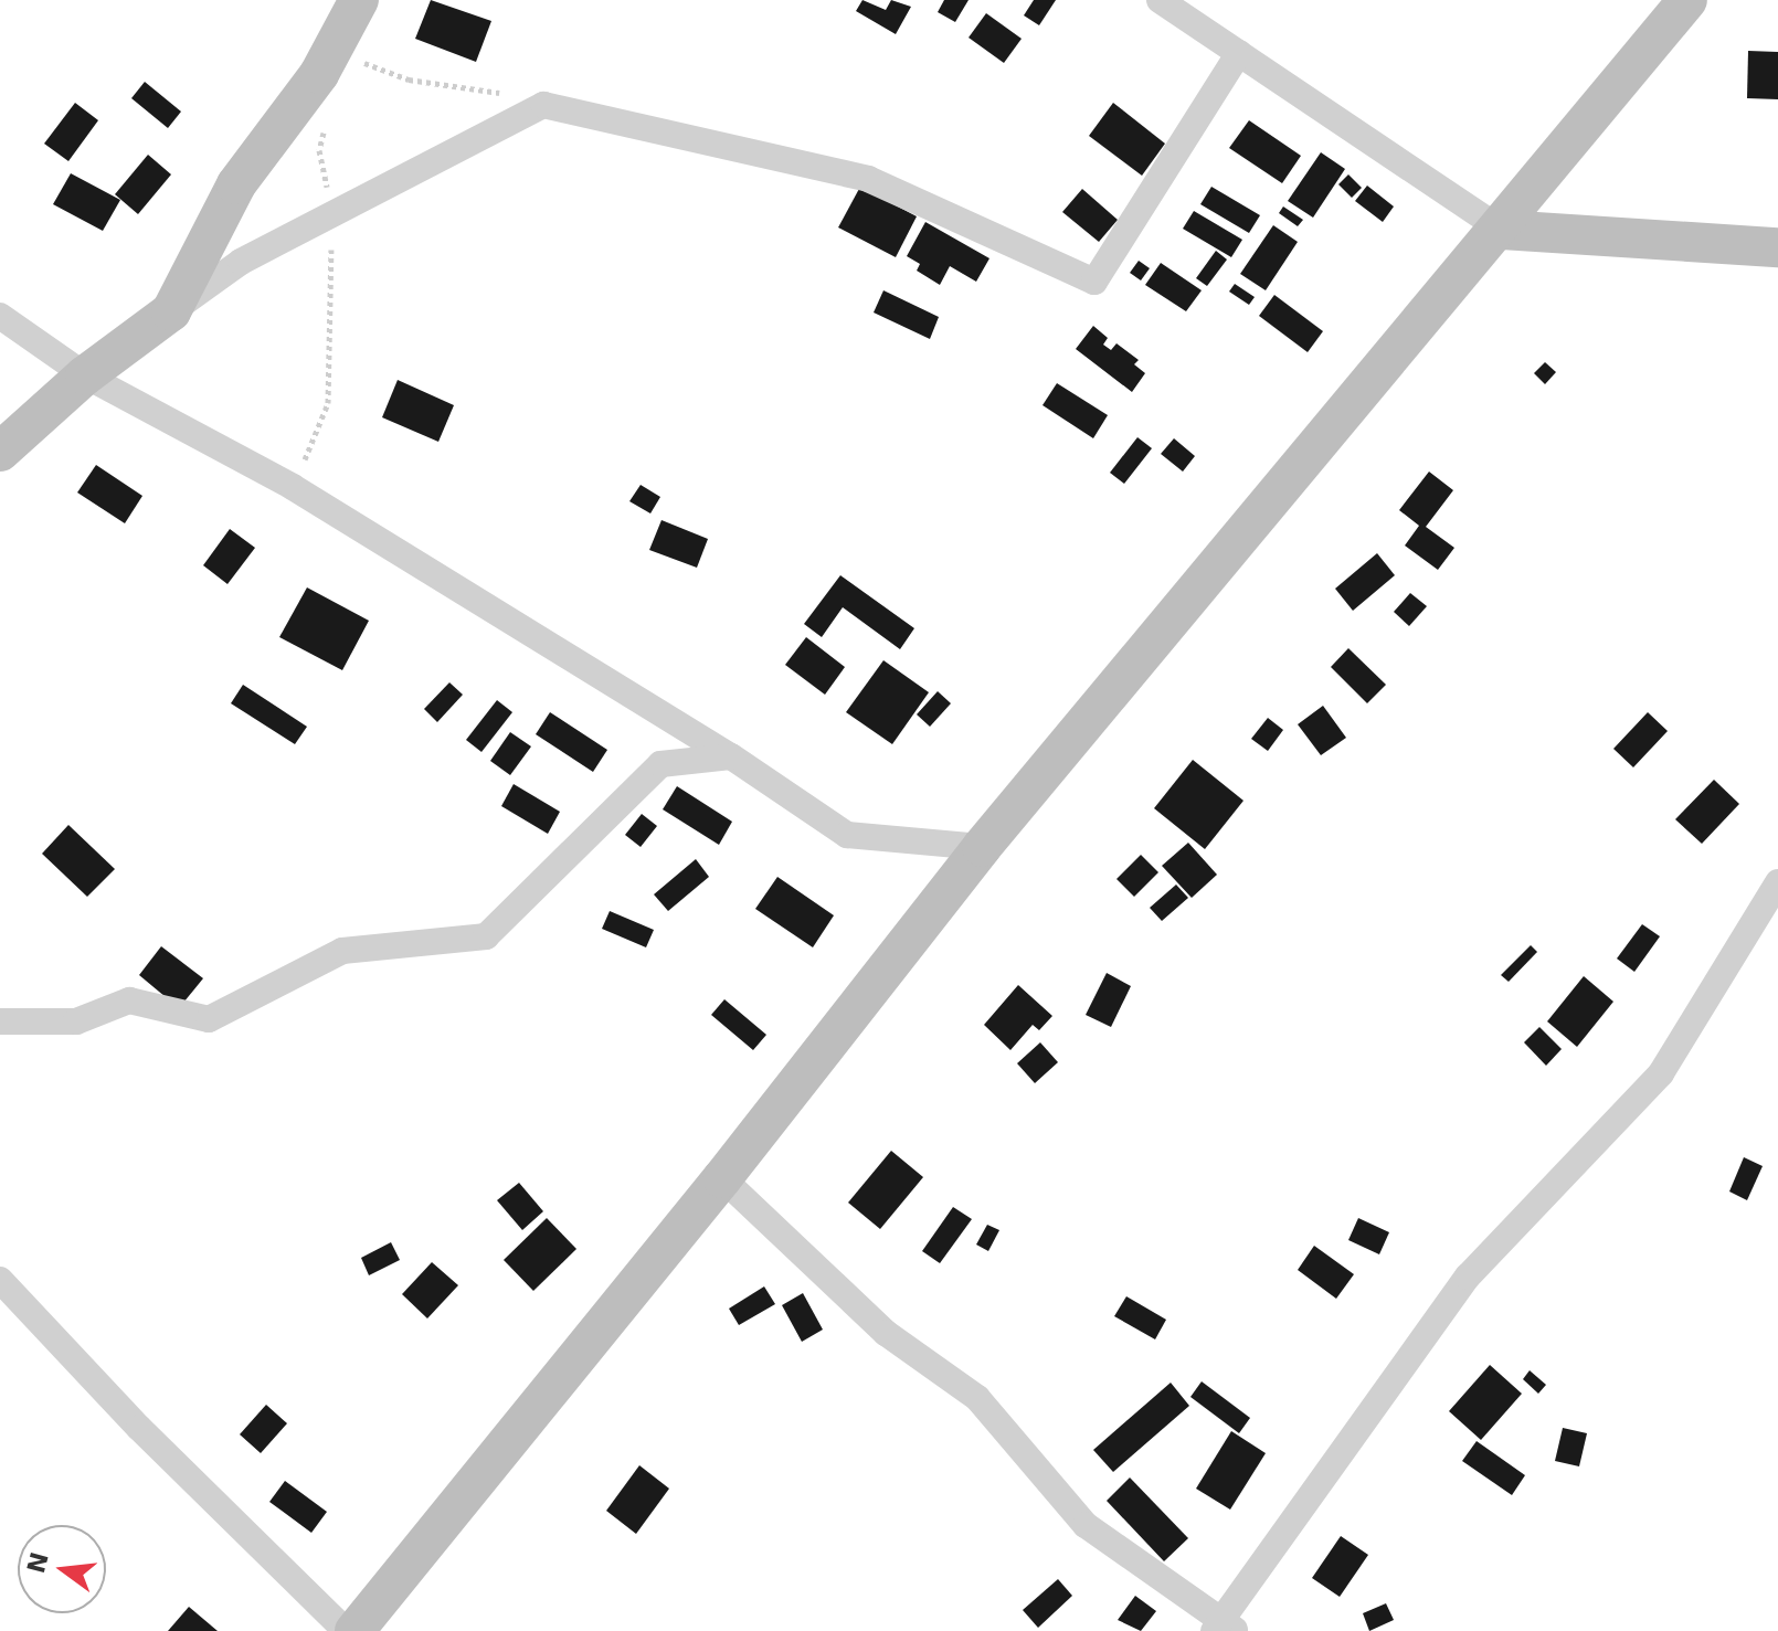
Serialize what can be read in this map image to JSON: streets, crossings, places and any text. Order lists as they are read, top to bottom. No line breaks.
{"north":"left"}
